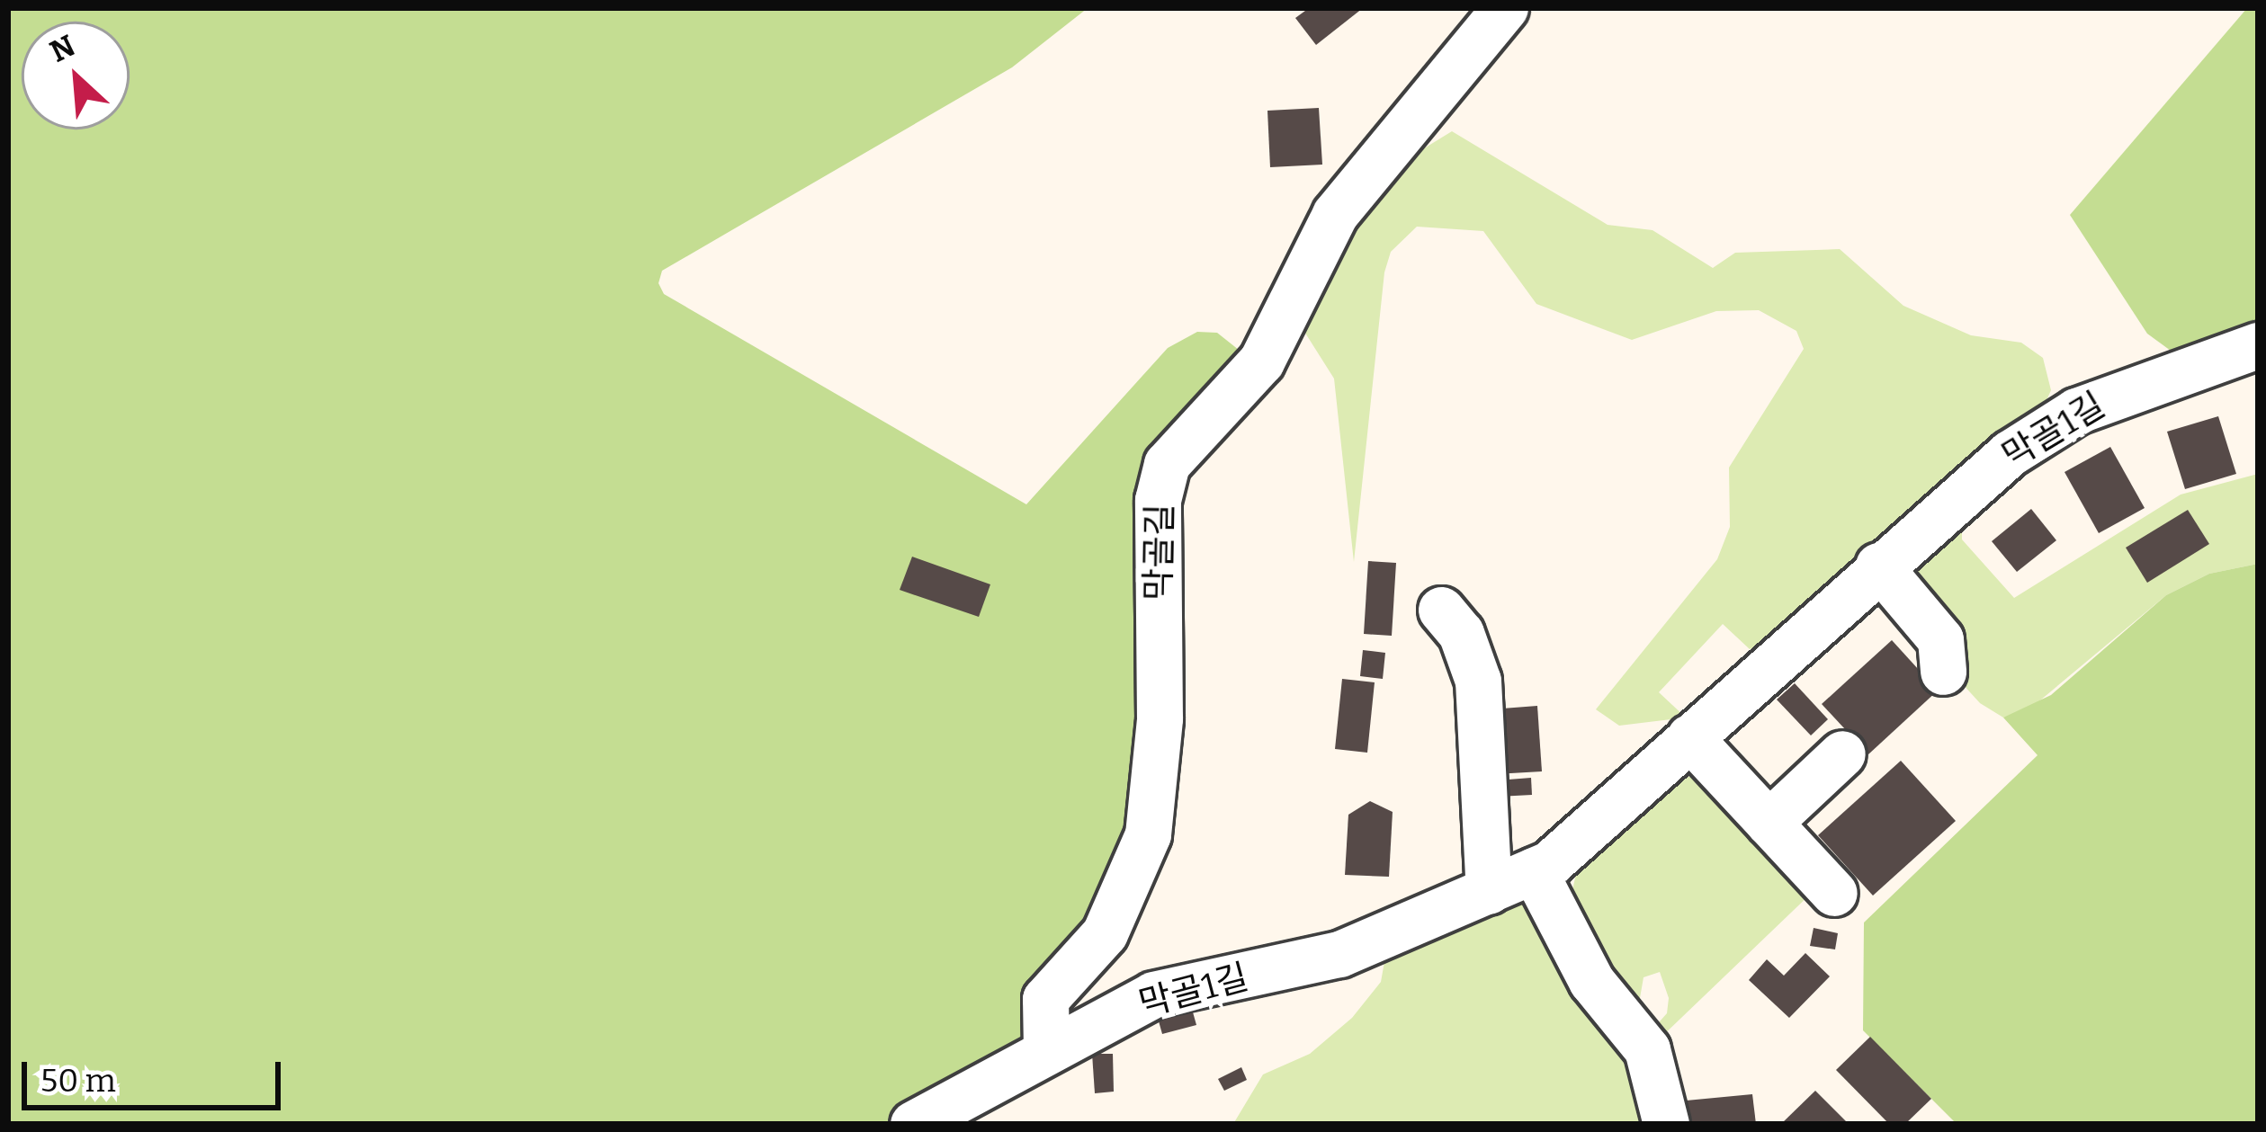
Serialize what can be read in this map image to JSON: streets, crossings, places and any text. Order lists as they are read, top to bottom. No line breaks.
{"streets":{"lane":["막골1길","막골길"]},"crossings":[["막골1길","막골길"]],"scale_bar":"50 m","north":"top left"}
